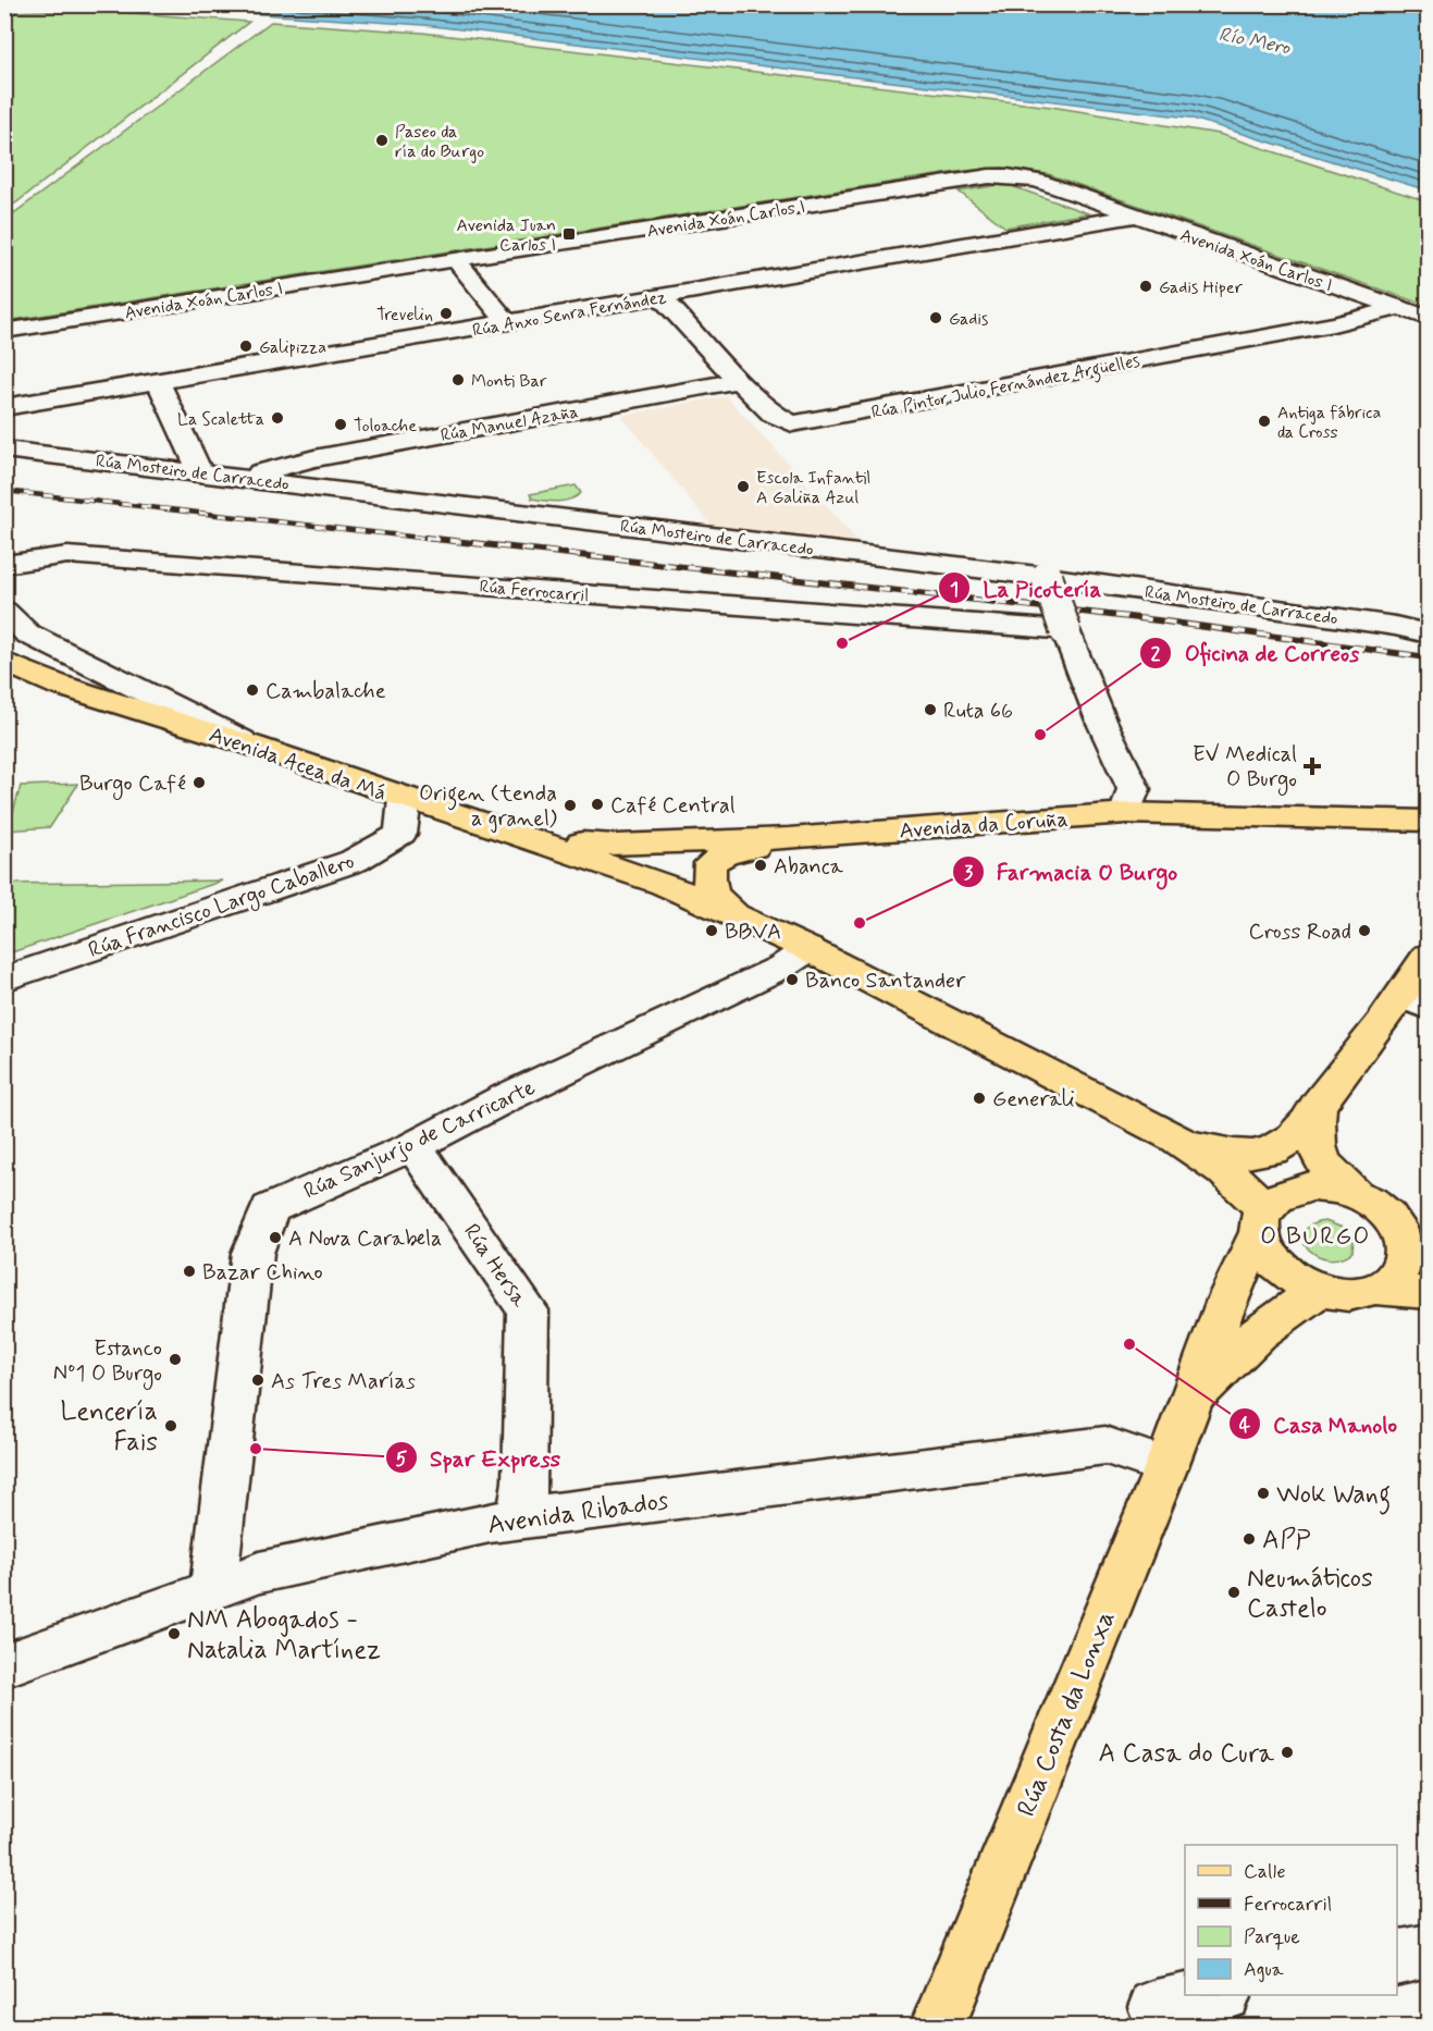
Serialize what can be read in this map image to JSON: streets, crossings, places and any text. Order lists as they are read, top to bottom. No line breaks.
{"streets":{"main road":["Avenida Acea da Má","Avenida da Coruña","Rúa Costa da Lonxa"],"street":["Avenida Xoán Carlos I","Rúa Anxo Senra Fernández","Rúa Pintor Julio Fernández Argüelles","Rúa Manuel Azaña","Rúa Mosteiro de Carracedo","Rúa Ferrocarril","Rúa Francisco Largo Caballero","Rúa Sanjurjo de Carricarte","Rúa Hersa","Avenida Ribados"]},"crossings":[["Avenida Xoán Carlos I","Rúa Anxo Senra Fernández"],["Avenida Xoán Carlos I","Rúa Pintor Julio Fernández Argüelles"],["Rúa Anxo Senra Fernández","Rúa Pintor Julio Fernández Argüelles"],["Rúa Pintor Julio Fernández Argüelles","Rúa Manuel Azaña"],["Rúa Manuel Azaña","Rúa Mosteiro de Carracedo"],["Avenida Acea da Má","Avenida da Coruña"],["Avenida Acea da Má","Rúa Francisco Largo Caballero"],["Rúa Sanjurjo de Carricarte","Rúa Hersa"],["Rúa Sanjurjo de Carricarte","Avenida Ribados"],["Rúa Hersa","Avenida Ribados"],["Avenida Ribados","Rúa Costa da Lonxa"]],"districts":["O BURGO"],"water":["Río Mero"],"places":{"other":["Paseo da ría do Burgo","Gadis Hiper","Trevelin","Gadis","Galipizza","Monti Bar","La Scaletta","Antiga fábrica da Cross","Toloache","Escola Infantil A Galiña Azul","La Picotería","Cambalache","Ruta 66","Oficina de Correos","Burgo Café","Café Central","Origen (tenda a granel)","Abanca","Farmacia O Burgo","BBVA","Cross Road","Banco Santander","Generali","A Nova Carabela","Bazar Chino","Casa Manolo","Estanco Nº1 O Burgo","As Tres Marías","Lencería Fais","Spar Express","Wok Wang","APP","Neumáticos Castelo","NM Abogados - Natalia Martínez","A Casa do Cura"],"transit":["Avenida Juan Carlos I"],"health":["EV Medical O Burgo"]},"legend":["Calle","Ferrocarril","Parque","Agua"]}
